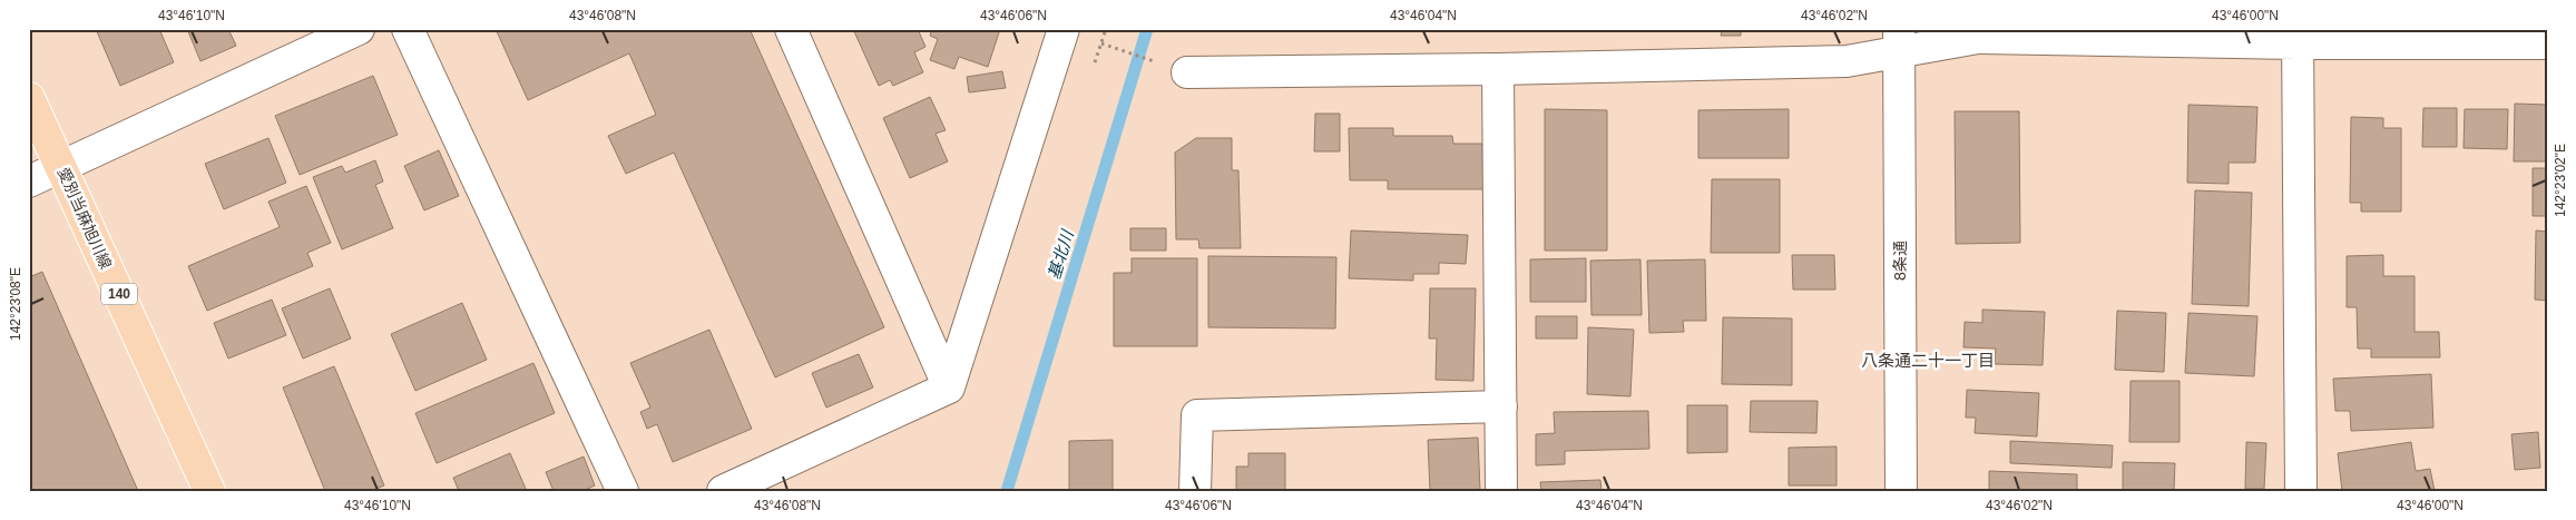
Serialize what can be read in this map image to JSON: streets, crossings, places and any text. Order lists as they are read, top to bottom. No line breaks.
{"streets":{"main road":["愛別当麻旭川線","140"],"street":["8条通"]},"districts":["八条通二十一丁目"],"water":["基北川"],"coordinates":["43°46'10\"N","43°46'08\"N","43°46'06\"N","43°46'04\"N","43°46'02\"N","43°46'00\"N","142°23'02\"E","142°23'08\"E"]}
